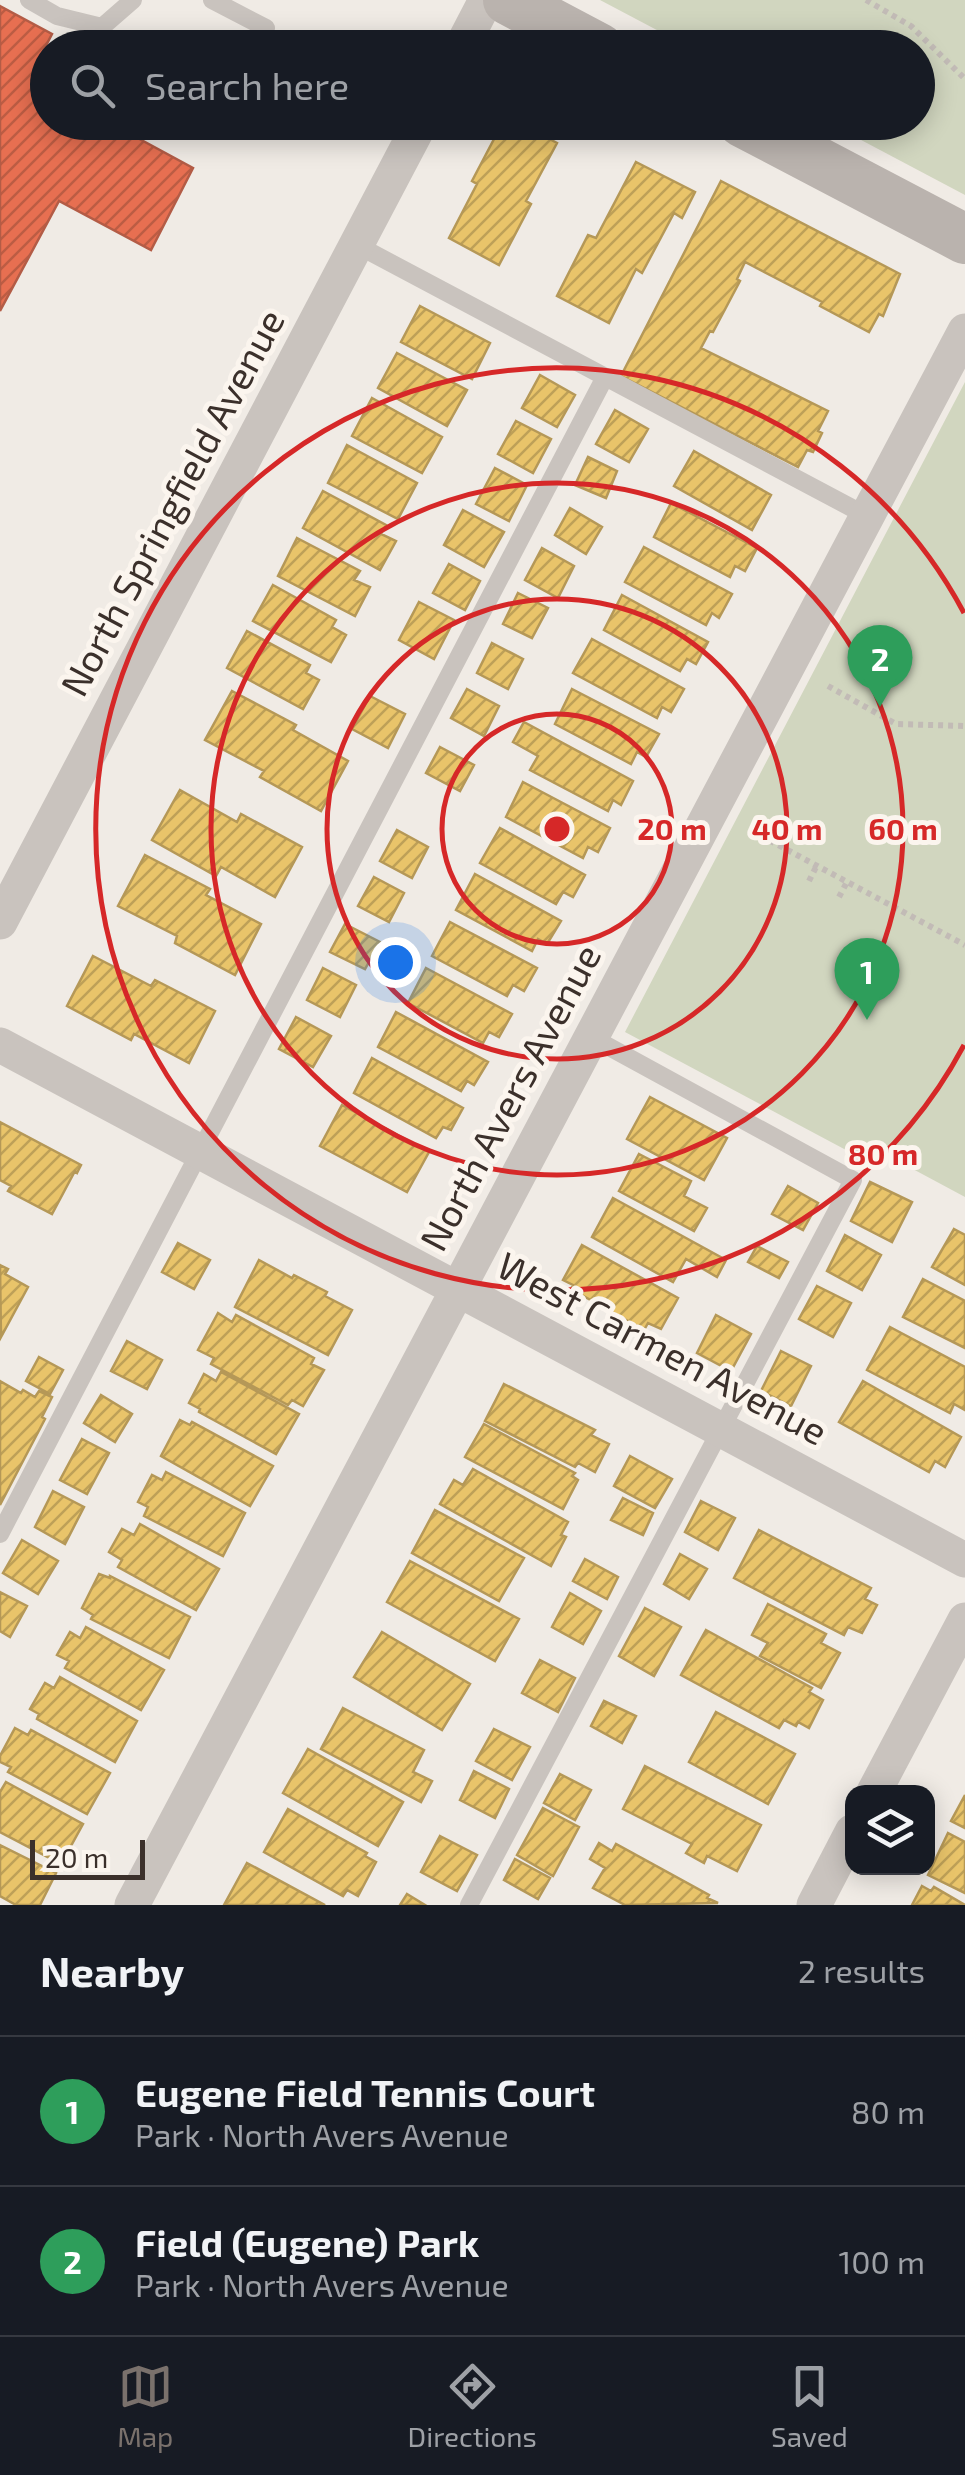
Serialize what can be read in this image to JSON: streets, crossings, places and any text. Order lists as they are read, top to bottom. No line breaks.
{"streets":{"street":["North Springfield Avenue","North Avers Avenue","West Carmen Avenue"]},"crossings":[["North Avers Avenue","West Carmen Avenue"]],"scale_bar":"20 m","page":{"search":"Search here","pins":["2","1"],"scale":"20 m","heading":["Nearby","2 results"],"list":[{"mark":"1","name":"Eugene Field Tennis Court","note":"Park · North Avers Avenue","value":"80 m"},{"mark":"2","name":"Field (Eugene) Park","note":"Park · North Avers Avenue","value":"100 m"}],"nav":["Map","Directions","Saved"]},"rings":["20 m","40 m","60 m","80 m"]}
